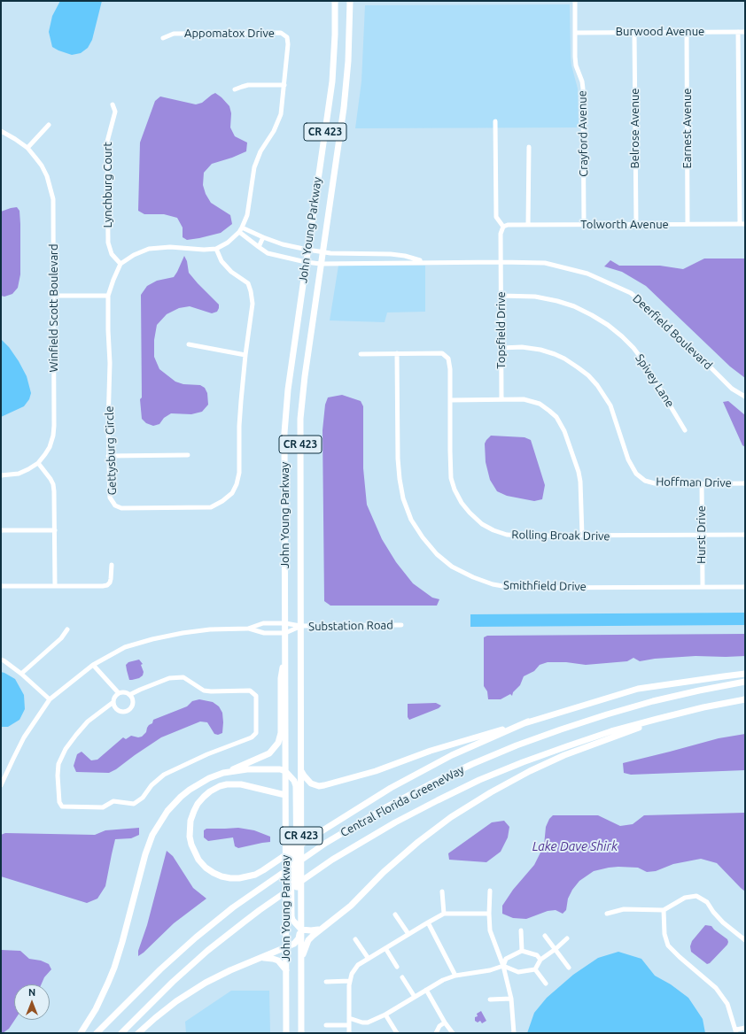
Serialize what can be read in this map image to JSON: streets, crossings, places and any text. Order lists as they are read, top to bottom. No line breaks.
{"streets":{"highway":["CR 423","John Young Parkway","Central Florida GreeneWay"],"street":["Burwood Avenue","Appomatox Drive","Belrose Avenue","Earnest Avenue","Crayford Avenue","Lynchburg Court","Tolworth Avenue","Winfield Scott Boulevard","Topsfield Drive","Deerfield Boulevard","Spivey Lane","Gettysburg Circle","Hoffman Drive","Hurst Drive","Rolling Broak Drive","Smithfield Drive","Substation Road"]},"crossings":[["Burwood Avenue","Belrose Avenue"],["Burwood Avenue","Earnest Avenue"],["Burwood Avenue","Crayford Avenue"],["Appomatox Drive","Deerfield Boulevard"],["Belrose Avenue","Tolworth Avenue"],["Earnest Avenue","Tolworth Avenue"],["Crayford Avenue","Tolworth Avenue"],["Lynchburg Court","Gettysburg Circle"],["Tolworth Avenue","Topsfield Drive"],["John Young Parkway","Deerfield Boulevard"],["John Young Parkway","Substation Road"],["Topsfield Drive","Deerfield Boulevard"],["Topsfield Drive","Spivey Lane"],["Topsfield Drive","Hoffman Drive"],["Hoffman Drive","Hurst Drive"],["Hurst Drive","Rolling Broak Drive"],["Hurst Drive","Smithfield Drive"],["Rolling Broak Drive","Smithfield Drive"]],"water":["Lake Dave Shirk"],"north":"top"}
